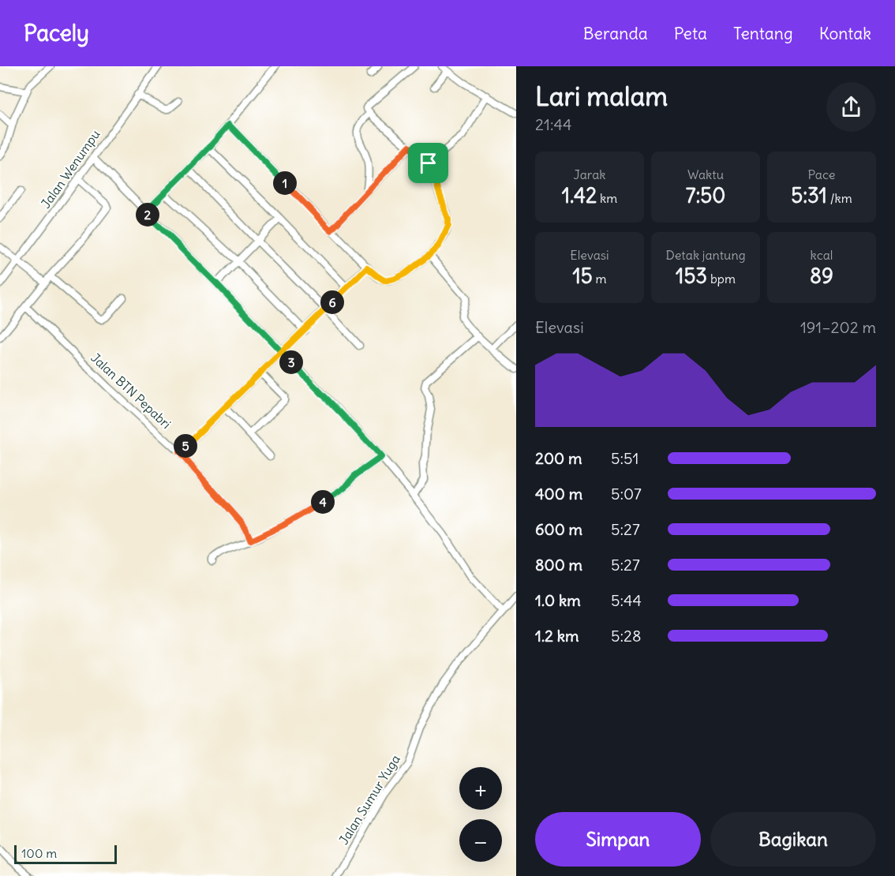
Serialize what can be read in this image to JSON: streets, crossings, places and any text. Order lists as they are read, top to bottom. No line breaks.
{"streets":{"street":["Jalan Wenumpu","Jalan BTN Pepabri","Jalan Sumur Yuga"]},"scale_bar":"100 m","page":{"header":"Pacely","nav":["Beranda","Peta","Tentang","Kontak"],"heading":["Lari malam","21:44"],"stats":[["Jarak","1.42 km"],["Waktu","7:50"],["Pace","5:31 /km"],["Elevasi","15 m"],["Detak jantung","153 bpm"],["kcal","89"]],"pins":["1","2","6","3","5","4"],"chart":["Elevasi","191–202 m"],"list":[{"name":"200 m","note":"5:51"},{"name":"400 m","note":"5:07"},{"name":"600 m","note":"5:27"},{"name":"800 m","note":"5:27"},{"name":"1.0 km","note":"5:44"},{"name":"1.2 km","note":"5:28"}],"map_buttons":["+","−"],"buttons":["Simpan","Bagikan"],"scale":"100 m"}}
